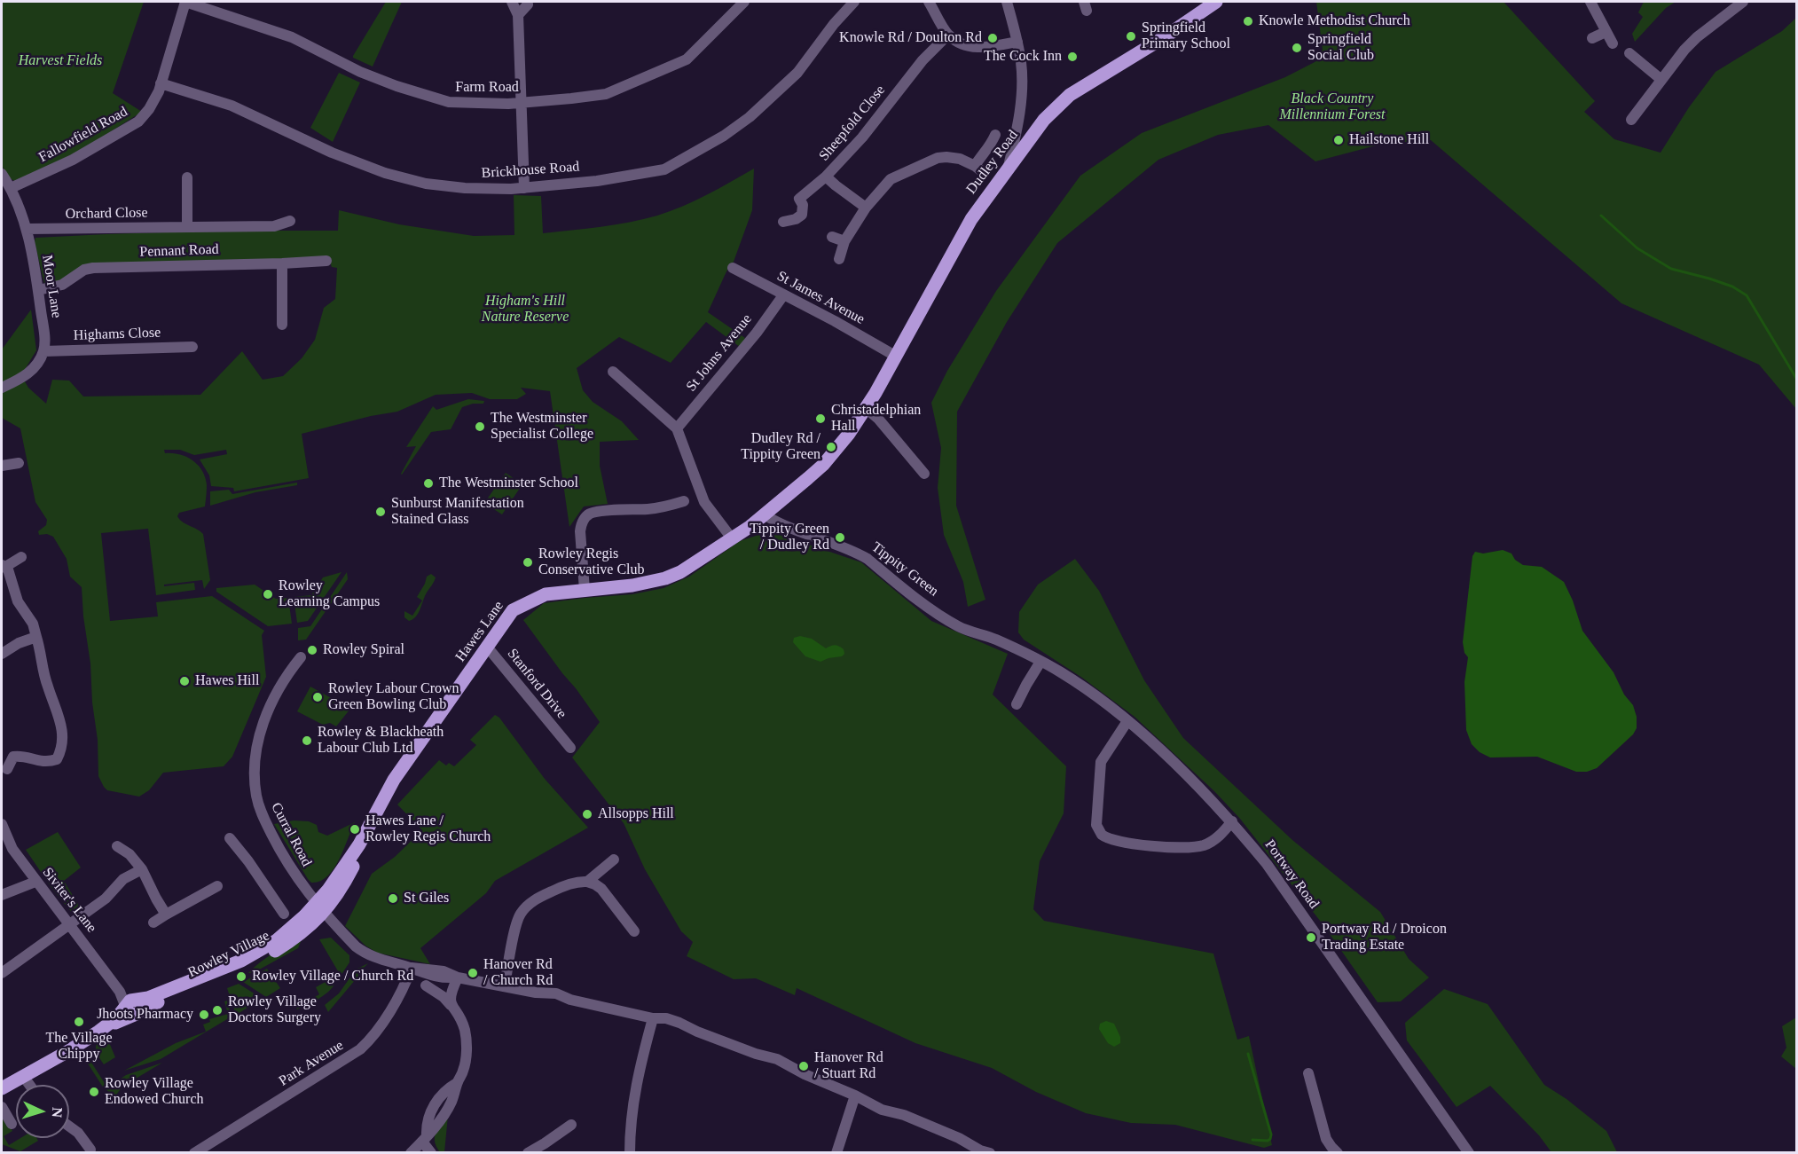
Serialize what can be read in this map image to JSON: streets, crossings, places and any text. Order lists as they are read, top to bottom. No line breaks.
{"streets":{"main road":["Dudley Road","Hawes Lane","Rowley Village"],"street":["Farm Road","Sheepfold Close","Fallowfield Road","Brickhouse Road","Orchard Close","Pennant Road","Moor Lane","St James Avenue","Highams Close","St Johns Avenue","Tippity Green","Stanford Drive","Curral Road","Portway Road","Siviter's Lane","Park Avenue"]},"crossings":[["Farm Road","Fallowfield Road"],["Fallowfield Road","Brickhouse Road"],["Fallowfield Road","Moor Lane"],["Dudley Road","St James Avenue"],["Dudley Road","Tippity Green"],["Dudley Road","Hawes Lane"],["Orchard Close","Moor Lane"],["Pennant Road","Moor Lane"],["Moor Lane","Highams Close"],["St James Avenue","St Johns Avenue"],["Tippity Green","Hawes Lane"],["Tippity Green","Portway Road"],["Hawes Lane","Stanford Drive"],["Hawes Lane","Curral Road"],["Hawes Lane","Rowley Village"],["Curral Road","Rowley Village"],["Curral Road","Park Avenue"],["Siviter's Lane","Rowley Village"]],"parks":["Harvest Fields","Black Country Millennium Forest","Higham's Hill Nature Reserve"],"places":["Knowle Methodist Church","Springfield Primary School","Knowle Rd / Doulton Rd","Springfield Social Club","The Cock Inn","Hailstone Hill","Christadelphian Hall","The Westminster Specialist College","Dudley Rd / Tippity Green","The Westminster School","Sunburst Manifestation Stained Glass","Tippity Green / Dudley Rd","Rowley Regis Conservative Club","Rowley Learning Campus","Rowley Spiral","Hawes Hill","Rowley Labour Crown Green Bowling Club","Rowley & Blackheath Labour Club Ltd","Allsopps Hill","Hawes Lane / Rowley Regis Church","St Giles","Portway Rd / Droicon Trading Estate","Hanover Rd / Church Rd","Rowley Village / Church Rd","Rowley Village Doctors Surgery","Jhoots Pharmacy","The Village Chippy","Hanover Rd / Stuart Rd","Rowley Village Endowed Church"],"north":"right"}
